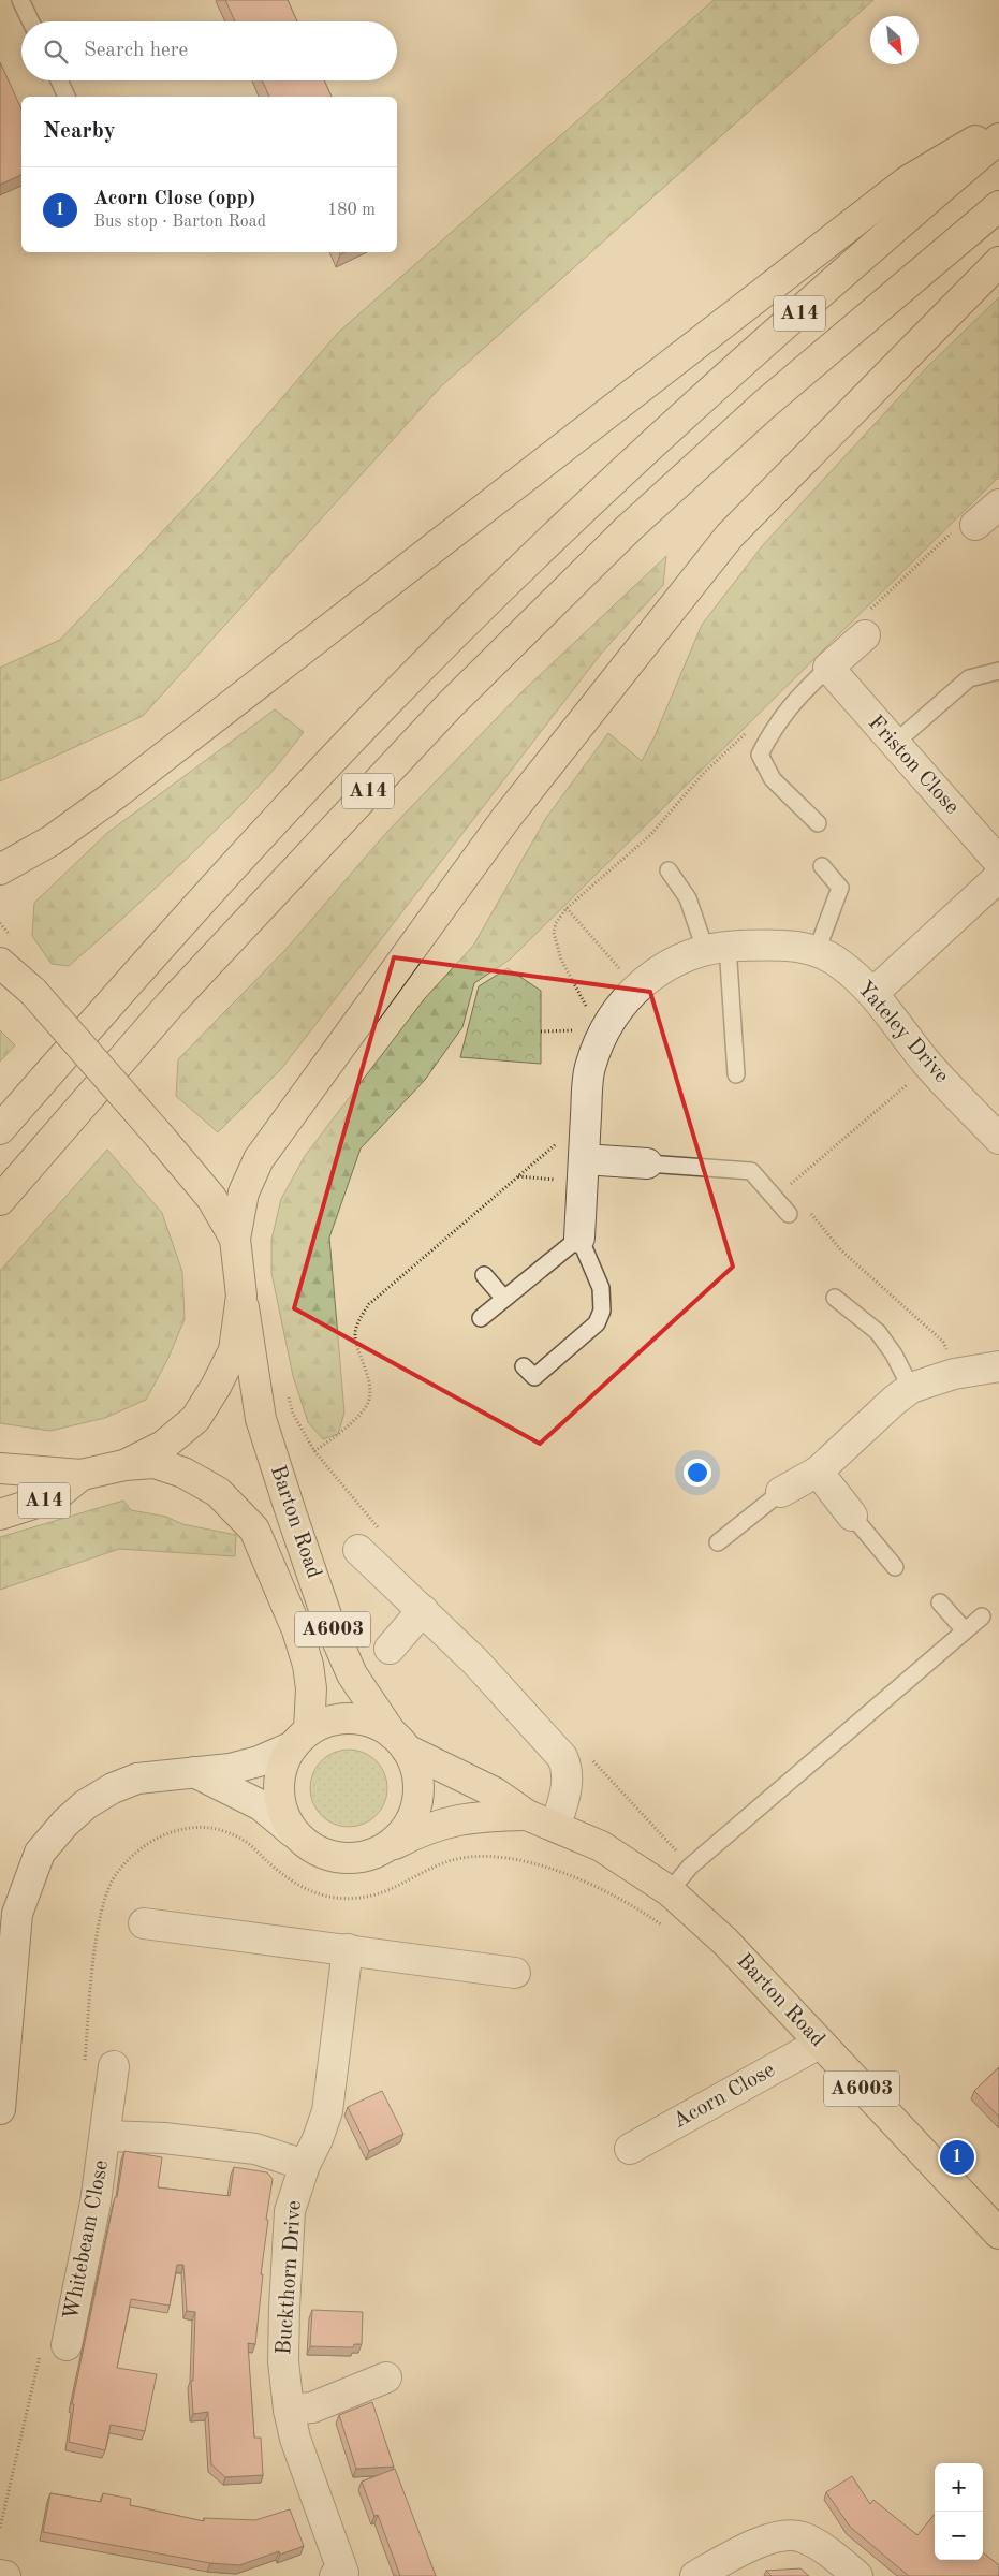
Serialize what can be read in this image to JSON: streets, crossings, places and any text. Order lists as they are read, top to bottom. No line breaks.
{"streets":{"main road":["A14","Barton Road","A6003"],"street":["Friston Close","Yateley Drive","Acorn Close","Whitebeam Close","Buckthorn Drive"]},"crossings":[["Barton Road","Acorn Close"],["Whitebeam Close","Buckthorn Drive"]],"north":"bottom right","page":{"search":"Search here","heading":"Nearby","list":[{"mark":"1","name":"Acorn Close (opp)","note":"Bus stop · Barton Road","value":"180 m"}],"pins":"1","map_buttons":["+","−"]}}
